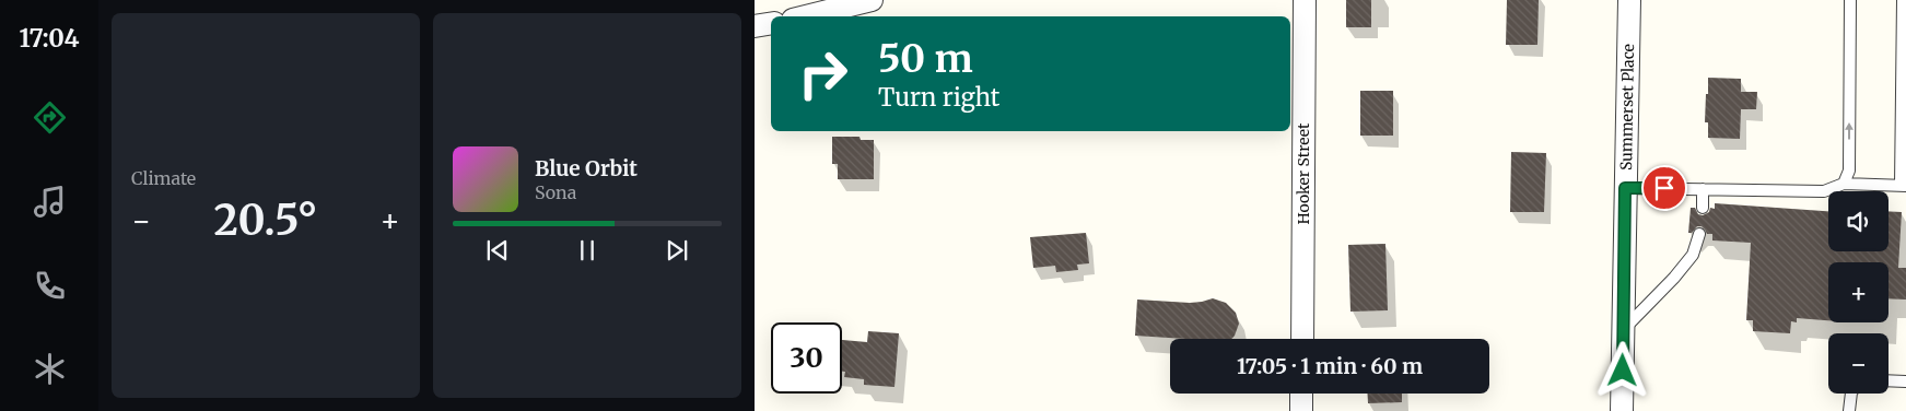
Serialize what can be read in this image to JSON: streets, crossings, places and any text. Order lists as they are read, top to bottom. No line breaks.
{"streets":{"street":["Summerset Place","Hooker Street"]},"page":{"tabs":"17:04","tile":"Climate","turn":["50 m","Turn right"],"song":["Blue Orbit","Sona"],"map_buttons":["+","−"],"heat":["−","20.5°","+"],"limit":"30","trip":"17:05 · 1 min · 60 m"}}
